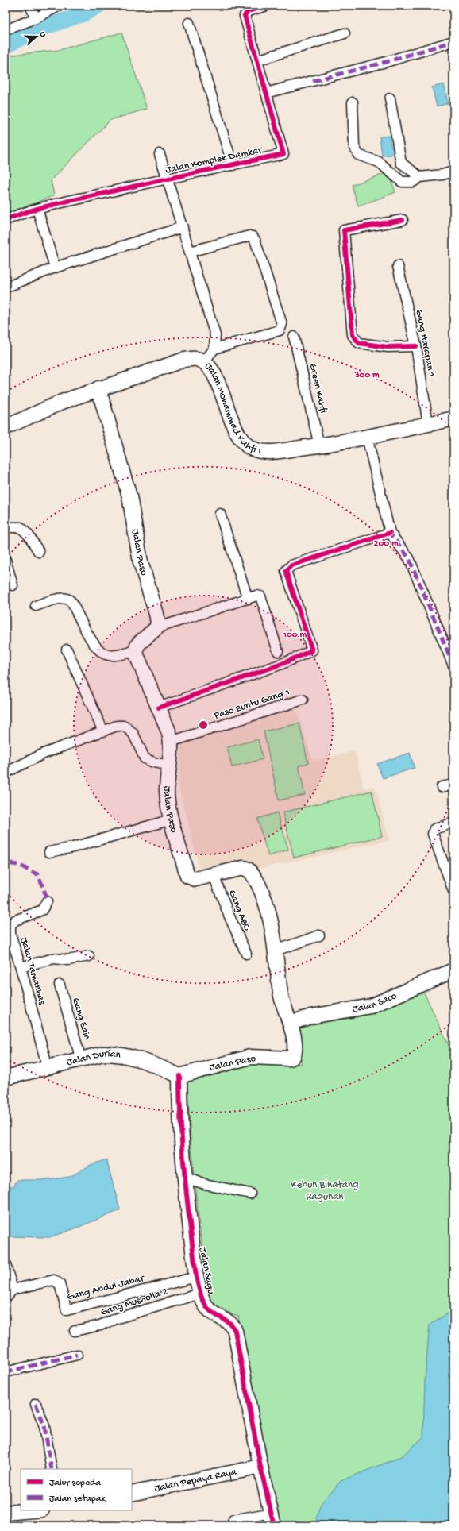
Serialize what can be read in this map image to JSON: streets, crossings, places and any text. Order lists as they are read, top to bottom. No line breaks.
{"streets":{"main road":["Jalan Mohammad Kahfi I","Jalan Paso","Jalan Saco","Jalan Durian","Jalan Sagu","Jalan Pepaya Raya"],"street":["Jalan Komplek Damkar","Gang Harapan 1","Green Kahfi","Paso Buntu Gang 1","Gang ABC","Jalan Tamanhas","Gang Sain","Gang Abdul Jabar","Gang Musholla 2"]},"crossings":[["Gang Harapan 1","Jalan Mohammad Kahfi I"],["Green Kahfi","Jalan Mohammad Kahfi I"],["Jalan Mohammad Kahfi I","Jalan Paso"],["Jalan Paso","Paso Buntu Gang 1"],["Jalan Paso","Gang ABC"],["Jalan Paso","Jalan Saco"],["Jalan Paso","Jalan Durian"],["Jalan Paso","Jalan Sagu"],["Jalan Tamanhas","Jalan Durian"],["Gang Sain","Jalan Durian"],["Jalan Durian","Jalan Sagu"],["Jalan Sagu","Gang Abdul Jabar"],["Jalan Sagu","Gang Musholla 2"],["Jalan Sagu","Jalan Pepaya Raya"]],"parks":["Kebun Binatang Ragunan"],"legend":["Jalur sepeda","Jalan setapak"],"north":"right","rings":["300 m","200 m","100 m"]}
